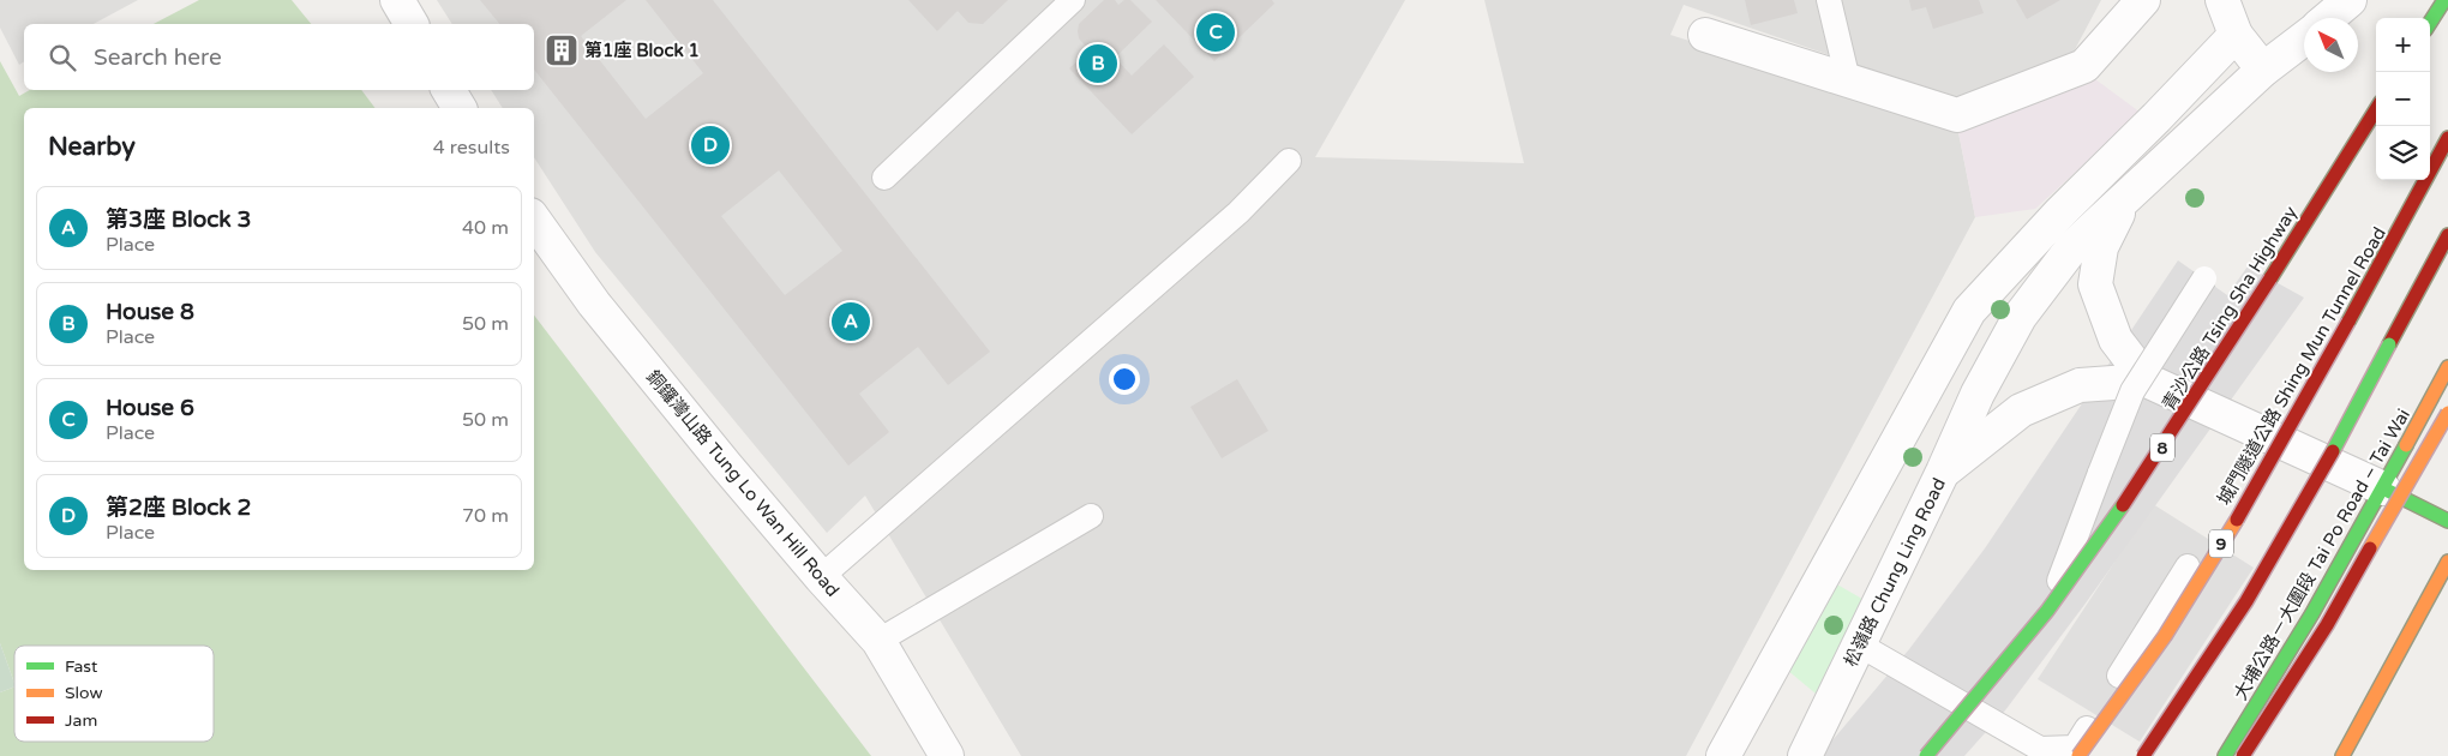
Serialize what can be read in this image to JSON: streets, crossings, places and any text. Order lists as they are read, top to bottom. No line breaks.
{"streets":{"main road":["青沙公路 Tsing Sha Highway","城門隧道公路 Shing Mun Tunnel Road","8","9","大埔公路－大圍段 Tai Po Road – Tai Wai"],"street":["銅鑼灣山路 Tung Lo Wan Hill Road","松嶺路 Chung Ling Road"]},"crossings":[["大埔公路－大圍段 Tai Po Road – Tai Wai","松嶺路 Chung Ling Road"]],"places":{"building":["第1座 Block 1"]},"legend":["Fast","Slow","Jam"],"north":"top left","page":{"pins":["C","B","D","A"],"map_buttons":["+","−"],"search":"Search here","heading":["Nearby","4 results"],"list":[{"mark":"A","name":"第3座 Block 3","note":"Place","value":"40 m"},{"mark":"B","name":"House 8","note":"Place","value":"50 m"},{"mark":"C","name":"House 6","note":"Place","value":"50 m"},{"mark":"D","name":"第2座 Block 2","note":"Place","value":"70 m"}]}}
